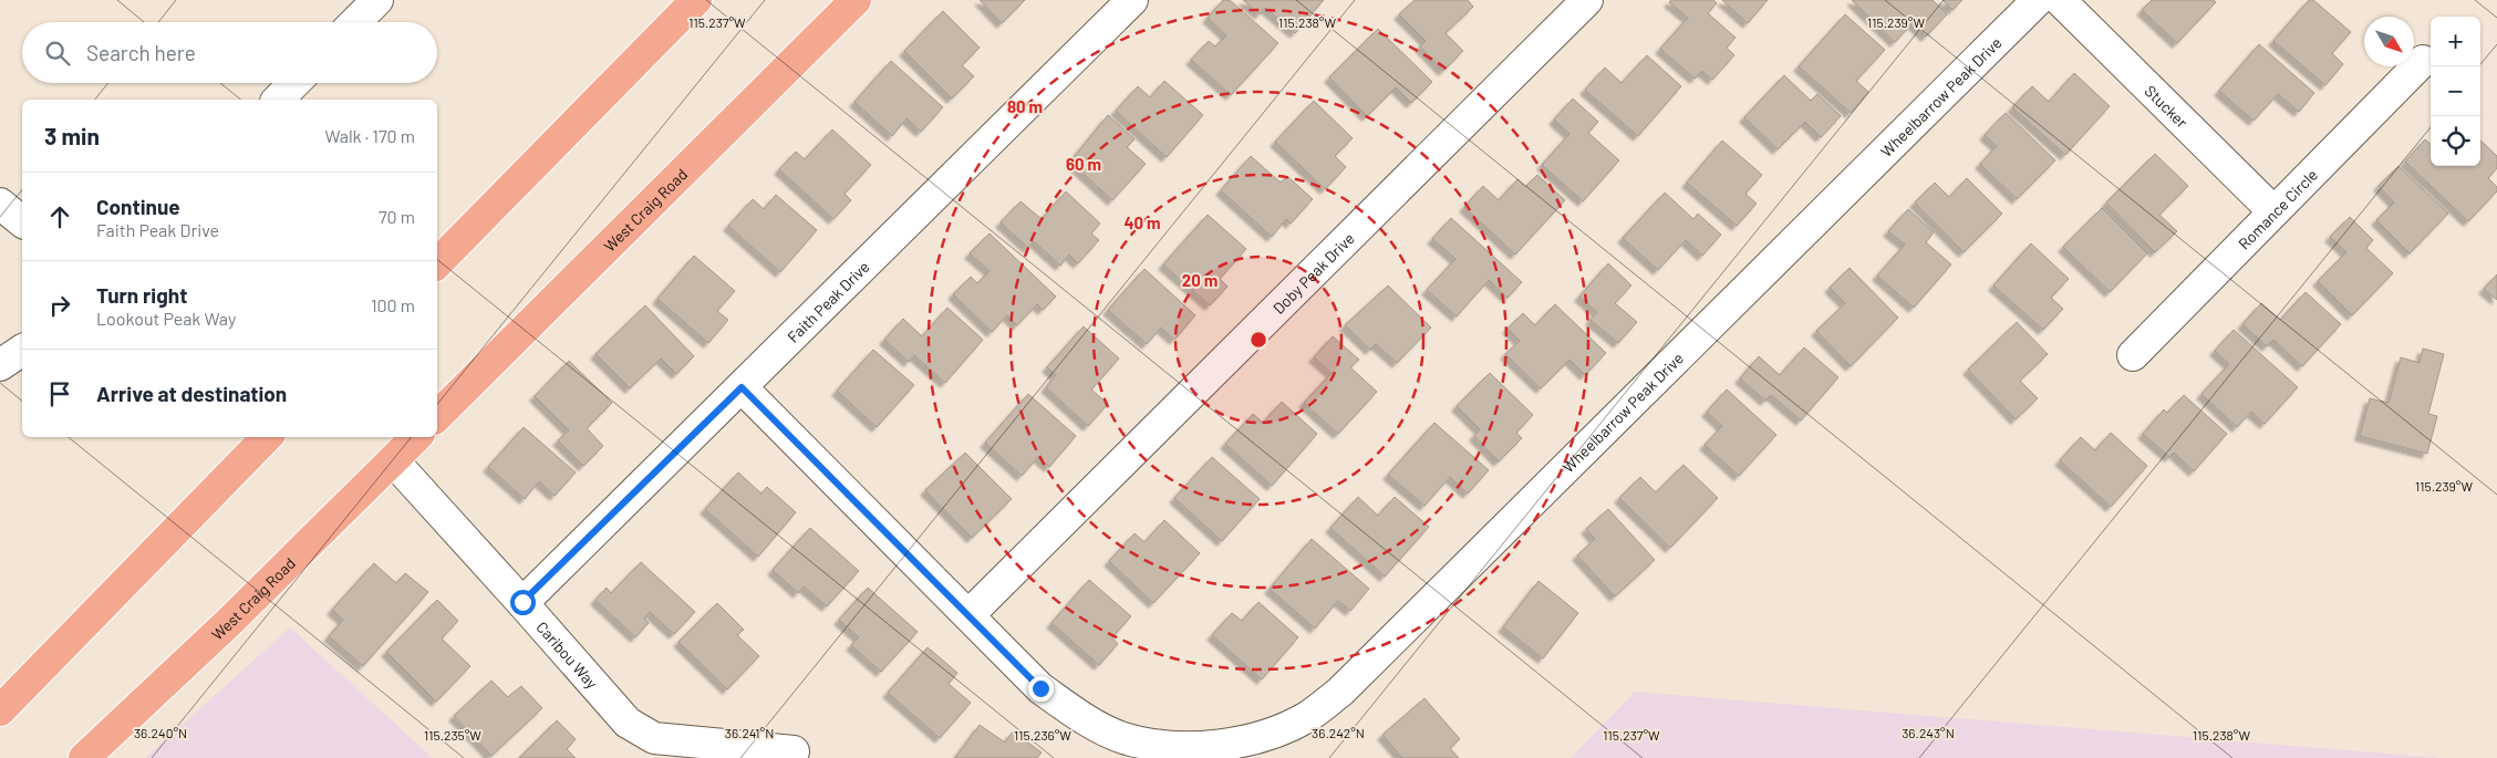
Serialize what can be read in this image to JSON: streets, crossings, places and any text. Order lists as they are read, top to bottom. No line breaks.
{"streets":{"main road":["West Craig Road"],"street":["Wheelbarrow Peak Drive","Stucker","Romance Circle","Doby Peak Drive","Faith Peak Drive","Caribou Way"]},"crossings":[["Wheelbarrow Peak Drive","Doby Peak Drive"],["Wheelbarrow Peak Drive","Faith Peak Drive"],["Stucker","Romance Circle"],["West Craig Road","Caribou Way"],["Faith Peak Drive","Caribou Way"]],"north":"bottom right","page":{"map_buttons":["+","−"],"search":"Search here","heading":["3 min","Walk · 170 m"],"list":[["Continue","Faith Peak Drive","70 m"],["Turn right","Lookout Peak Way","100 m"],"Arrive at destination"]},"coordinates":["115.237°W","115.238°W","115.239°W","36.240°N","36.241°N","36.242°N","36.243°N","115.235°W","115.236°W"],"rings":["80 m","60 m","40 m","20 m"]}
